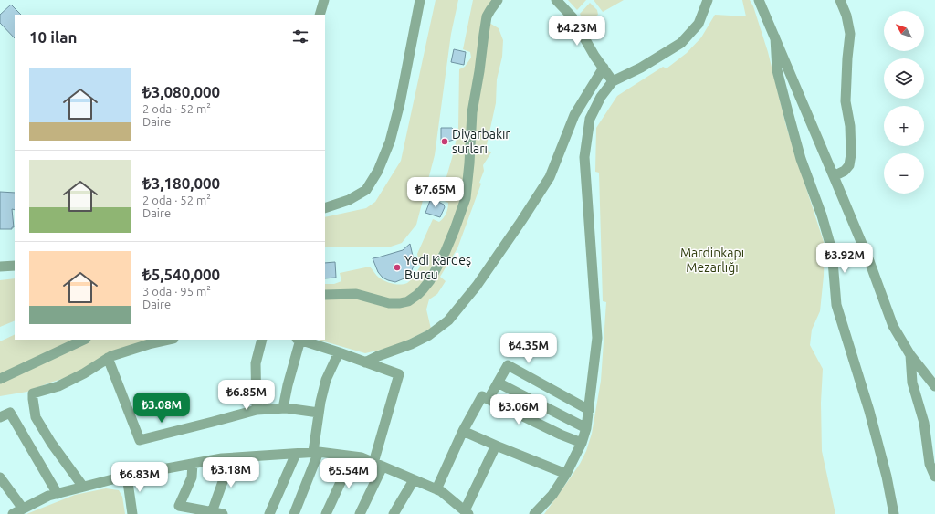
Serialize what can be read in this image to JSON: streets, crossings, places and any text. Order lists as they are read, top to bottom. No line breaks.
{"parks":["Mardinkapı Mezarlığı"],"places":["Diyarbakır surları","Yedi Kardeş Burcu"],"north":"top left","page":{"map_buttons":["+","−"],"heading":"10 ilan","price":["₺4.23M","₺7.65M","₺3.92M","₺4.35M","₺6.85M","₺3.08M","₺3.06M","₺3.18M","₺5.54M","₺6.83M"],"list":[{"name":"₺3,080,000","note":"2 oda · 52 m² · Daire"},{"name":"₺3,180,000","note":"2 oda · 52 m² · Daire"},{"name":"₺5,540,000","note":"3 oda · 95 m² · Daire"}]}}
